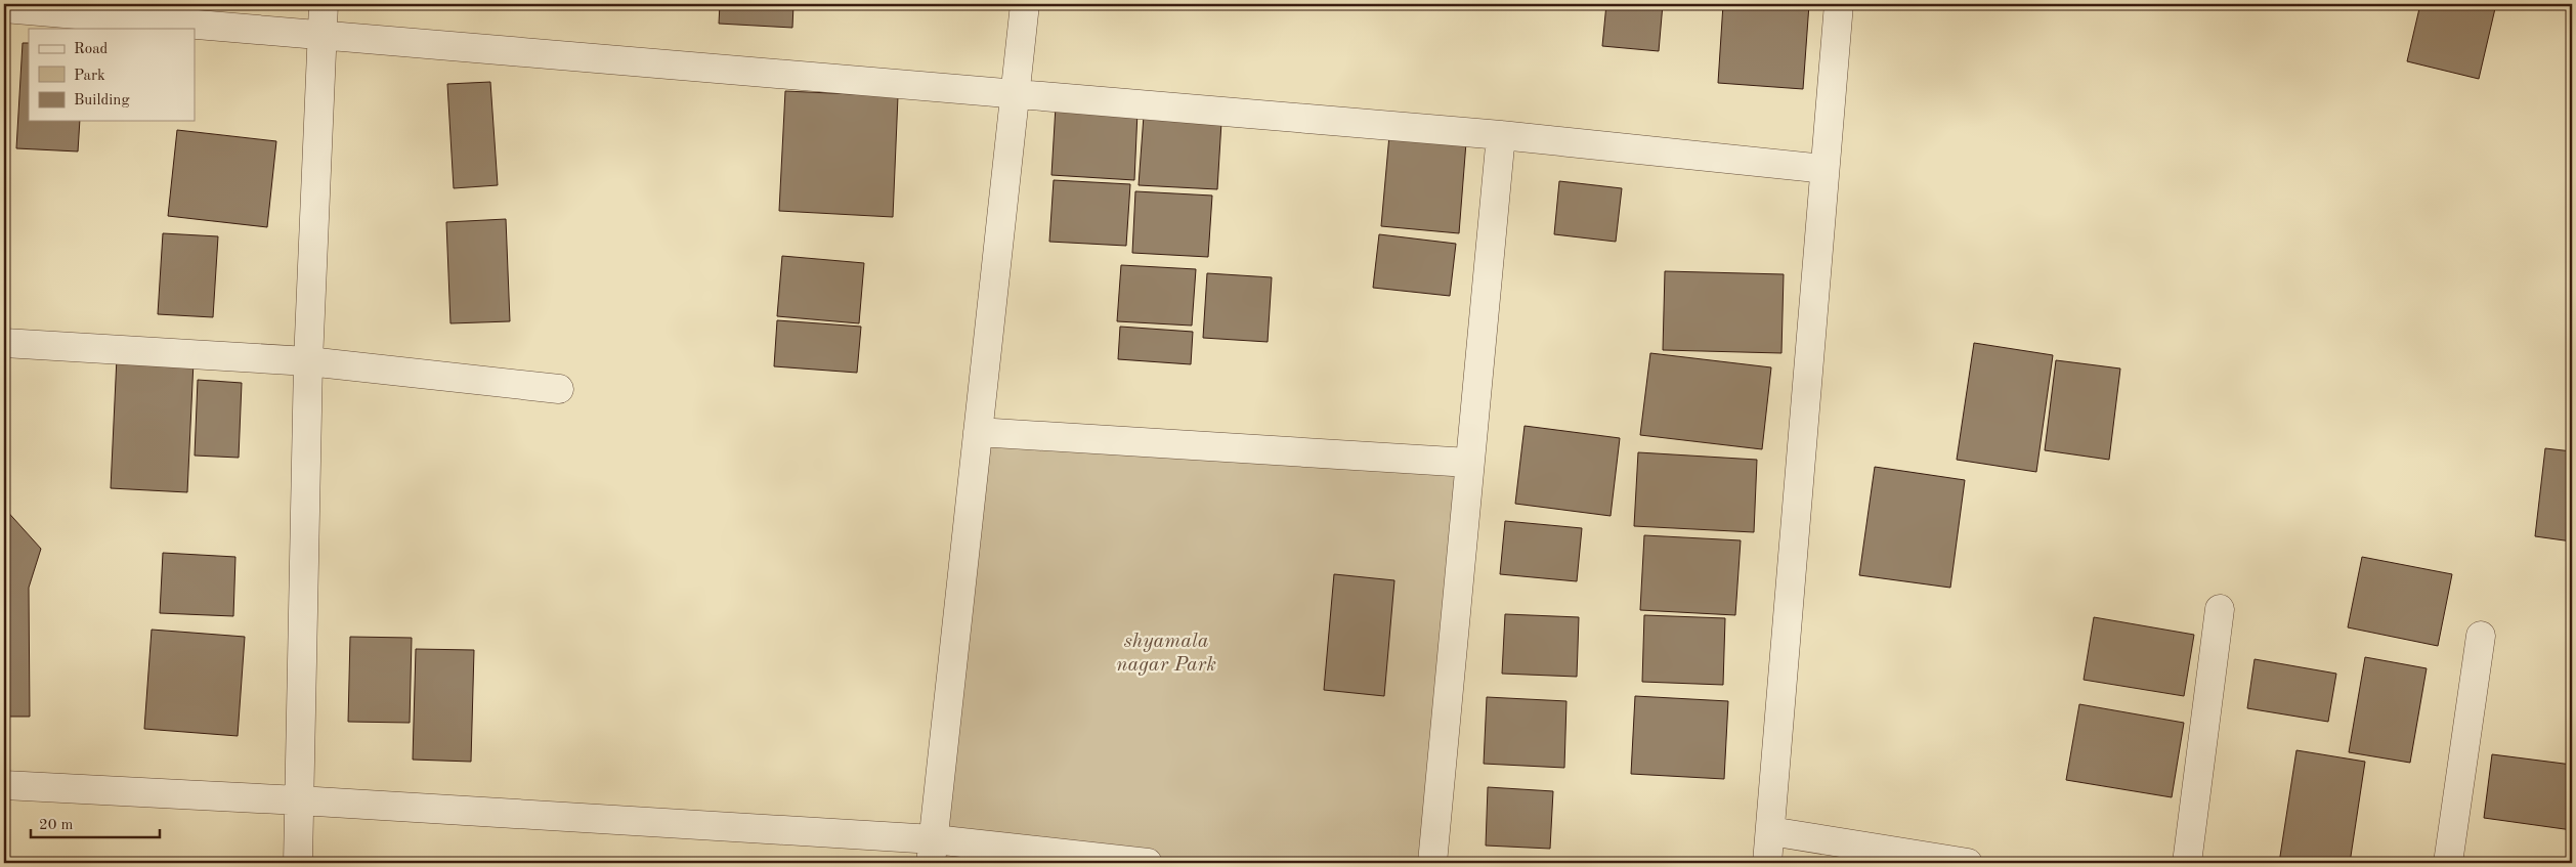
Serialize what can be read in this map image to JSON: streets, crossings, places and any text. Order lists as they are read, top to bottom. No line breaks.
{"parks":["shyamala nagar Park"],"legend":["Road","Park","Building"],"scale_bar":"20 m"}
